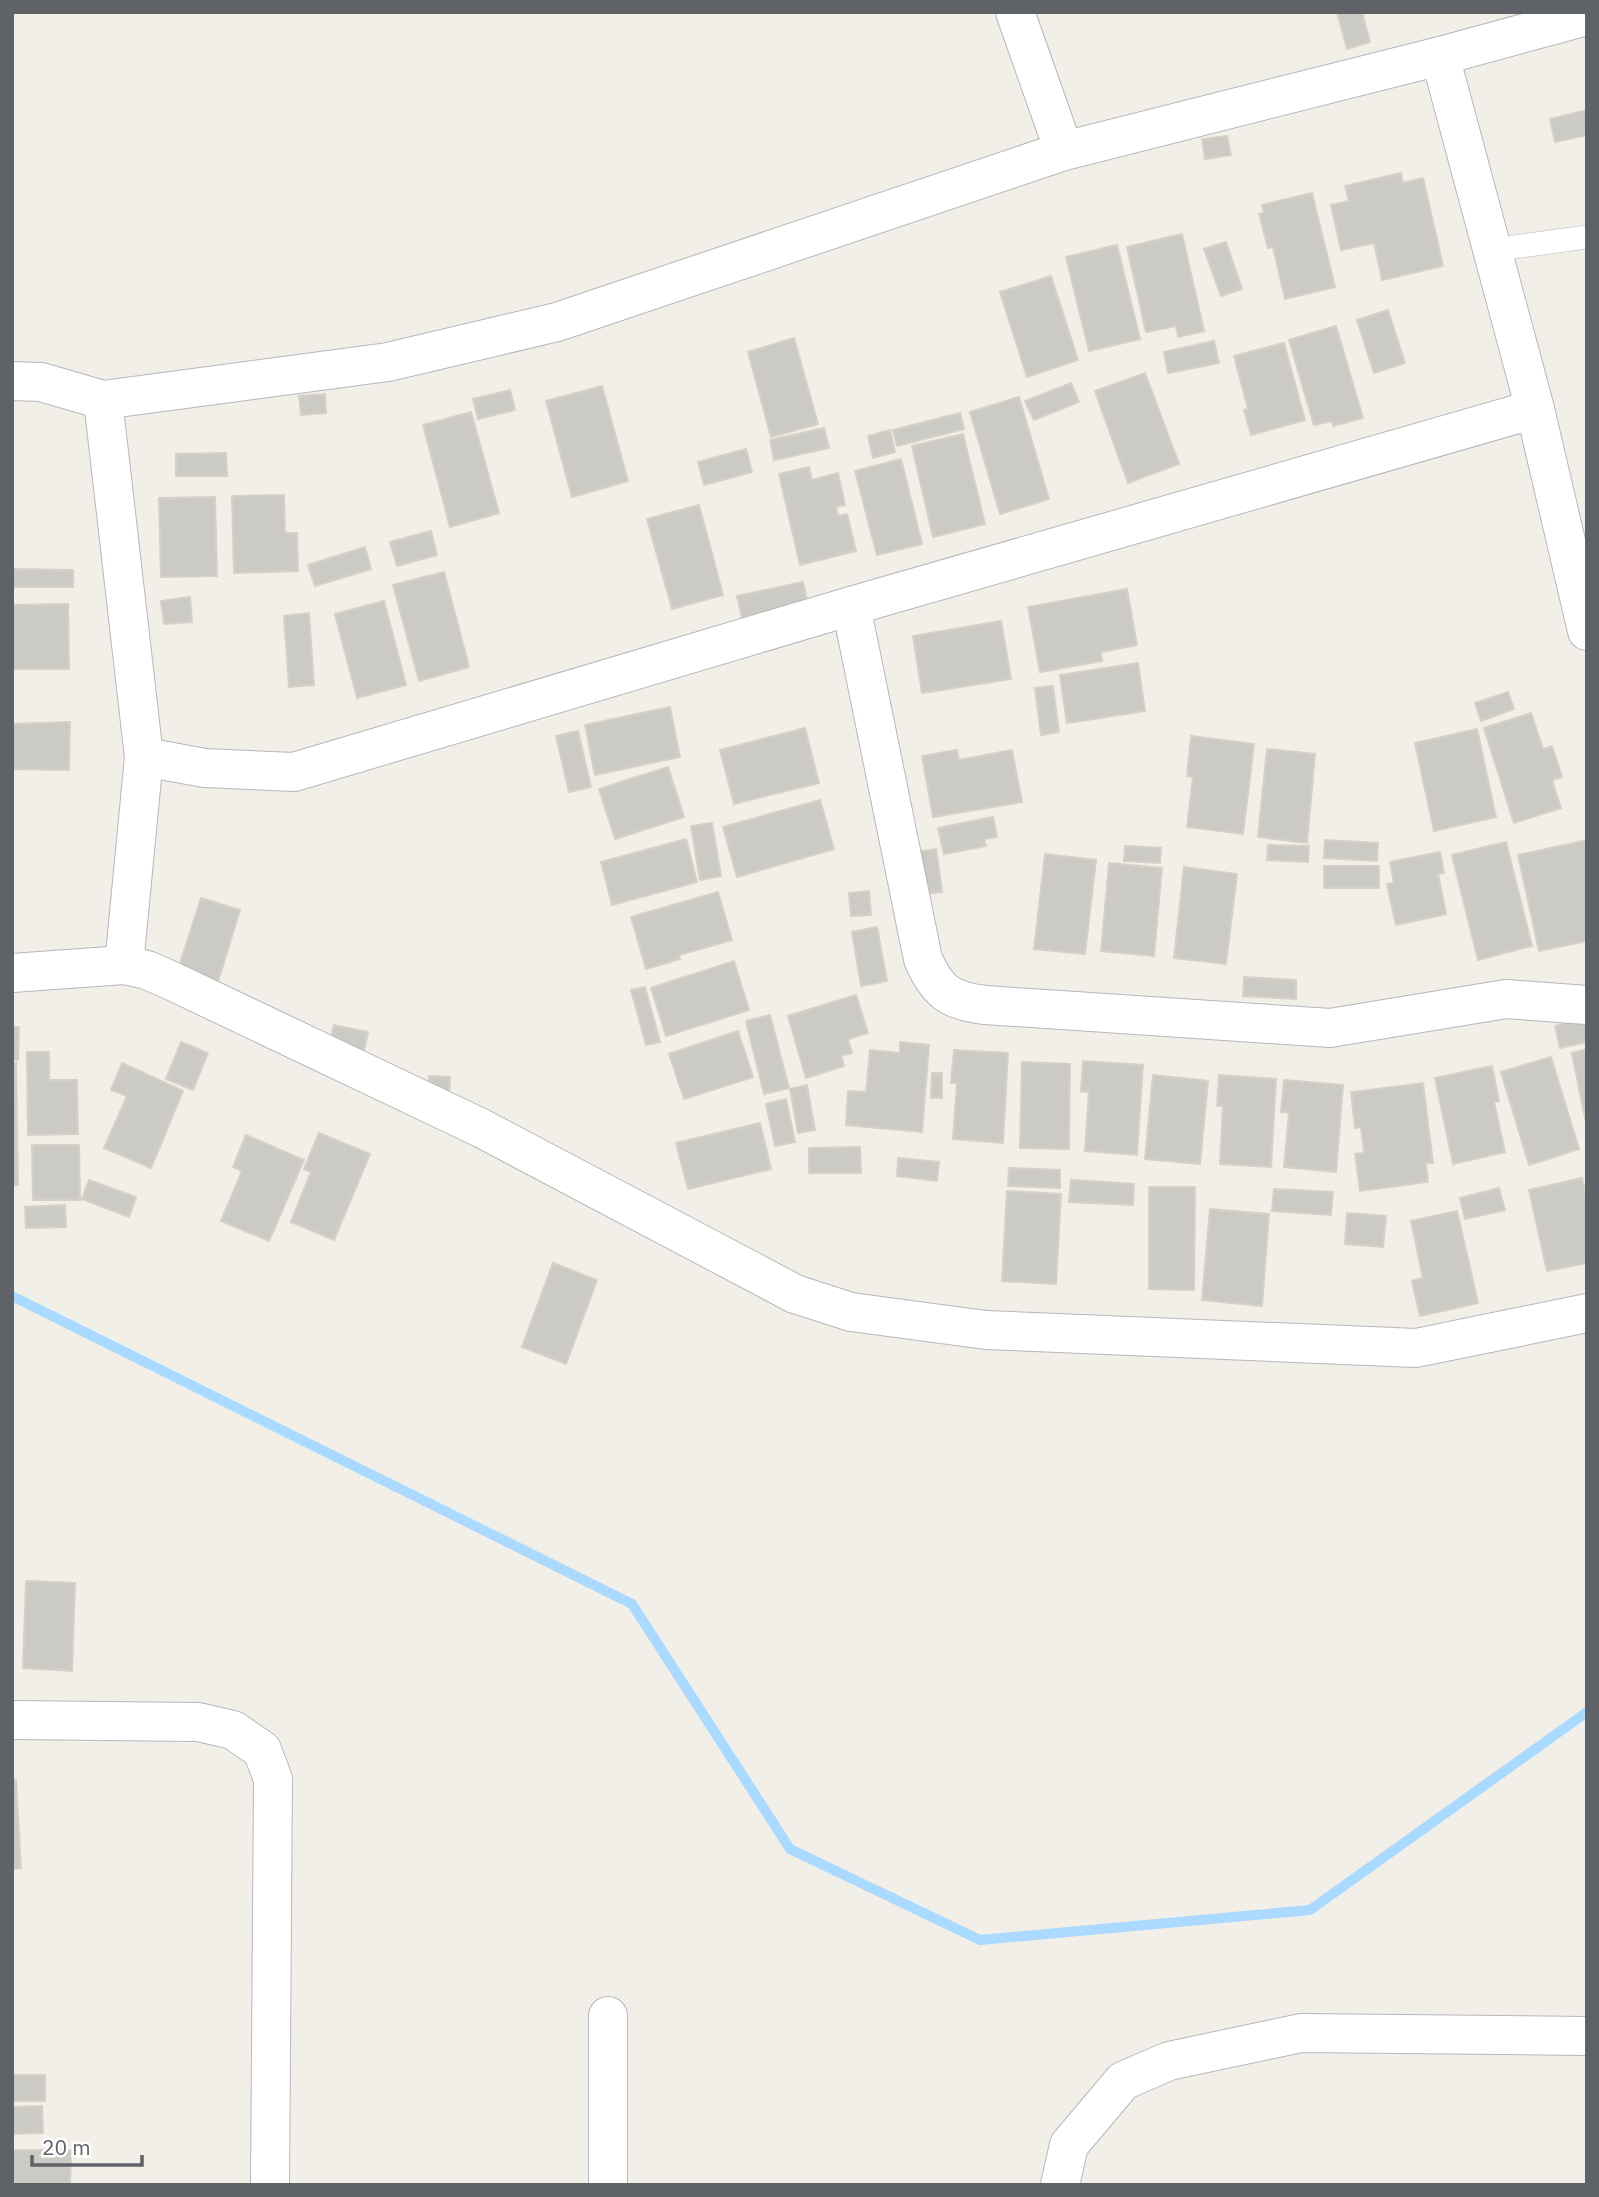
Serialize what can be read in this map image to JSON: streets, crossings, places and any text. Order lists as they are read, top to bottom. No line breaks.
{"scale_bar":"20 m"}
